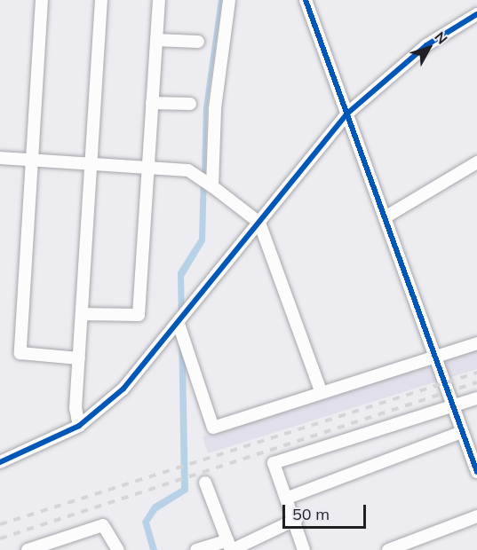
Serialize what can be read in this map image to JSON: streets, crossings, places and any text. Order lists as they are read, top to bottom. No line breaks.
{"scale_bar":"50 m","north":"top right"}
